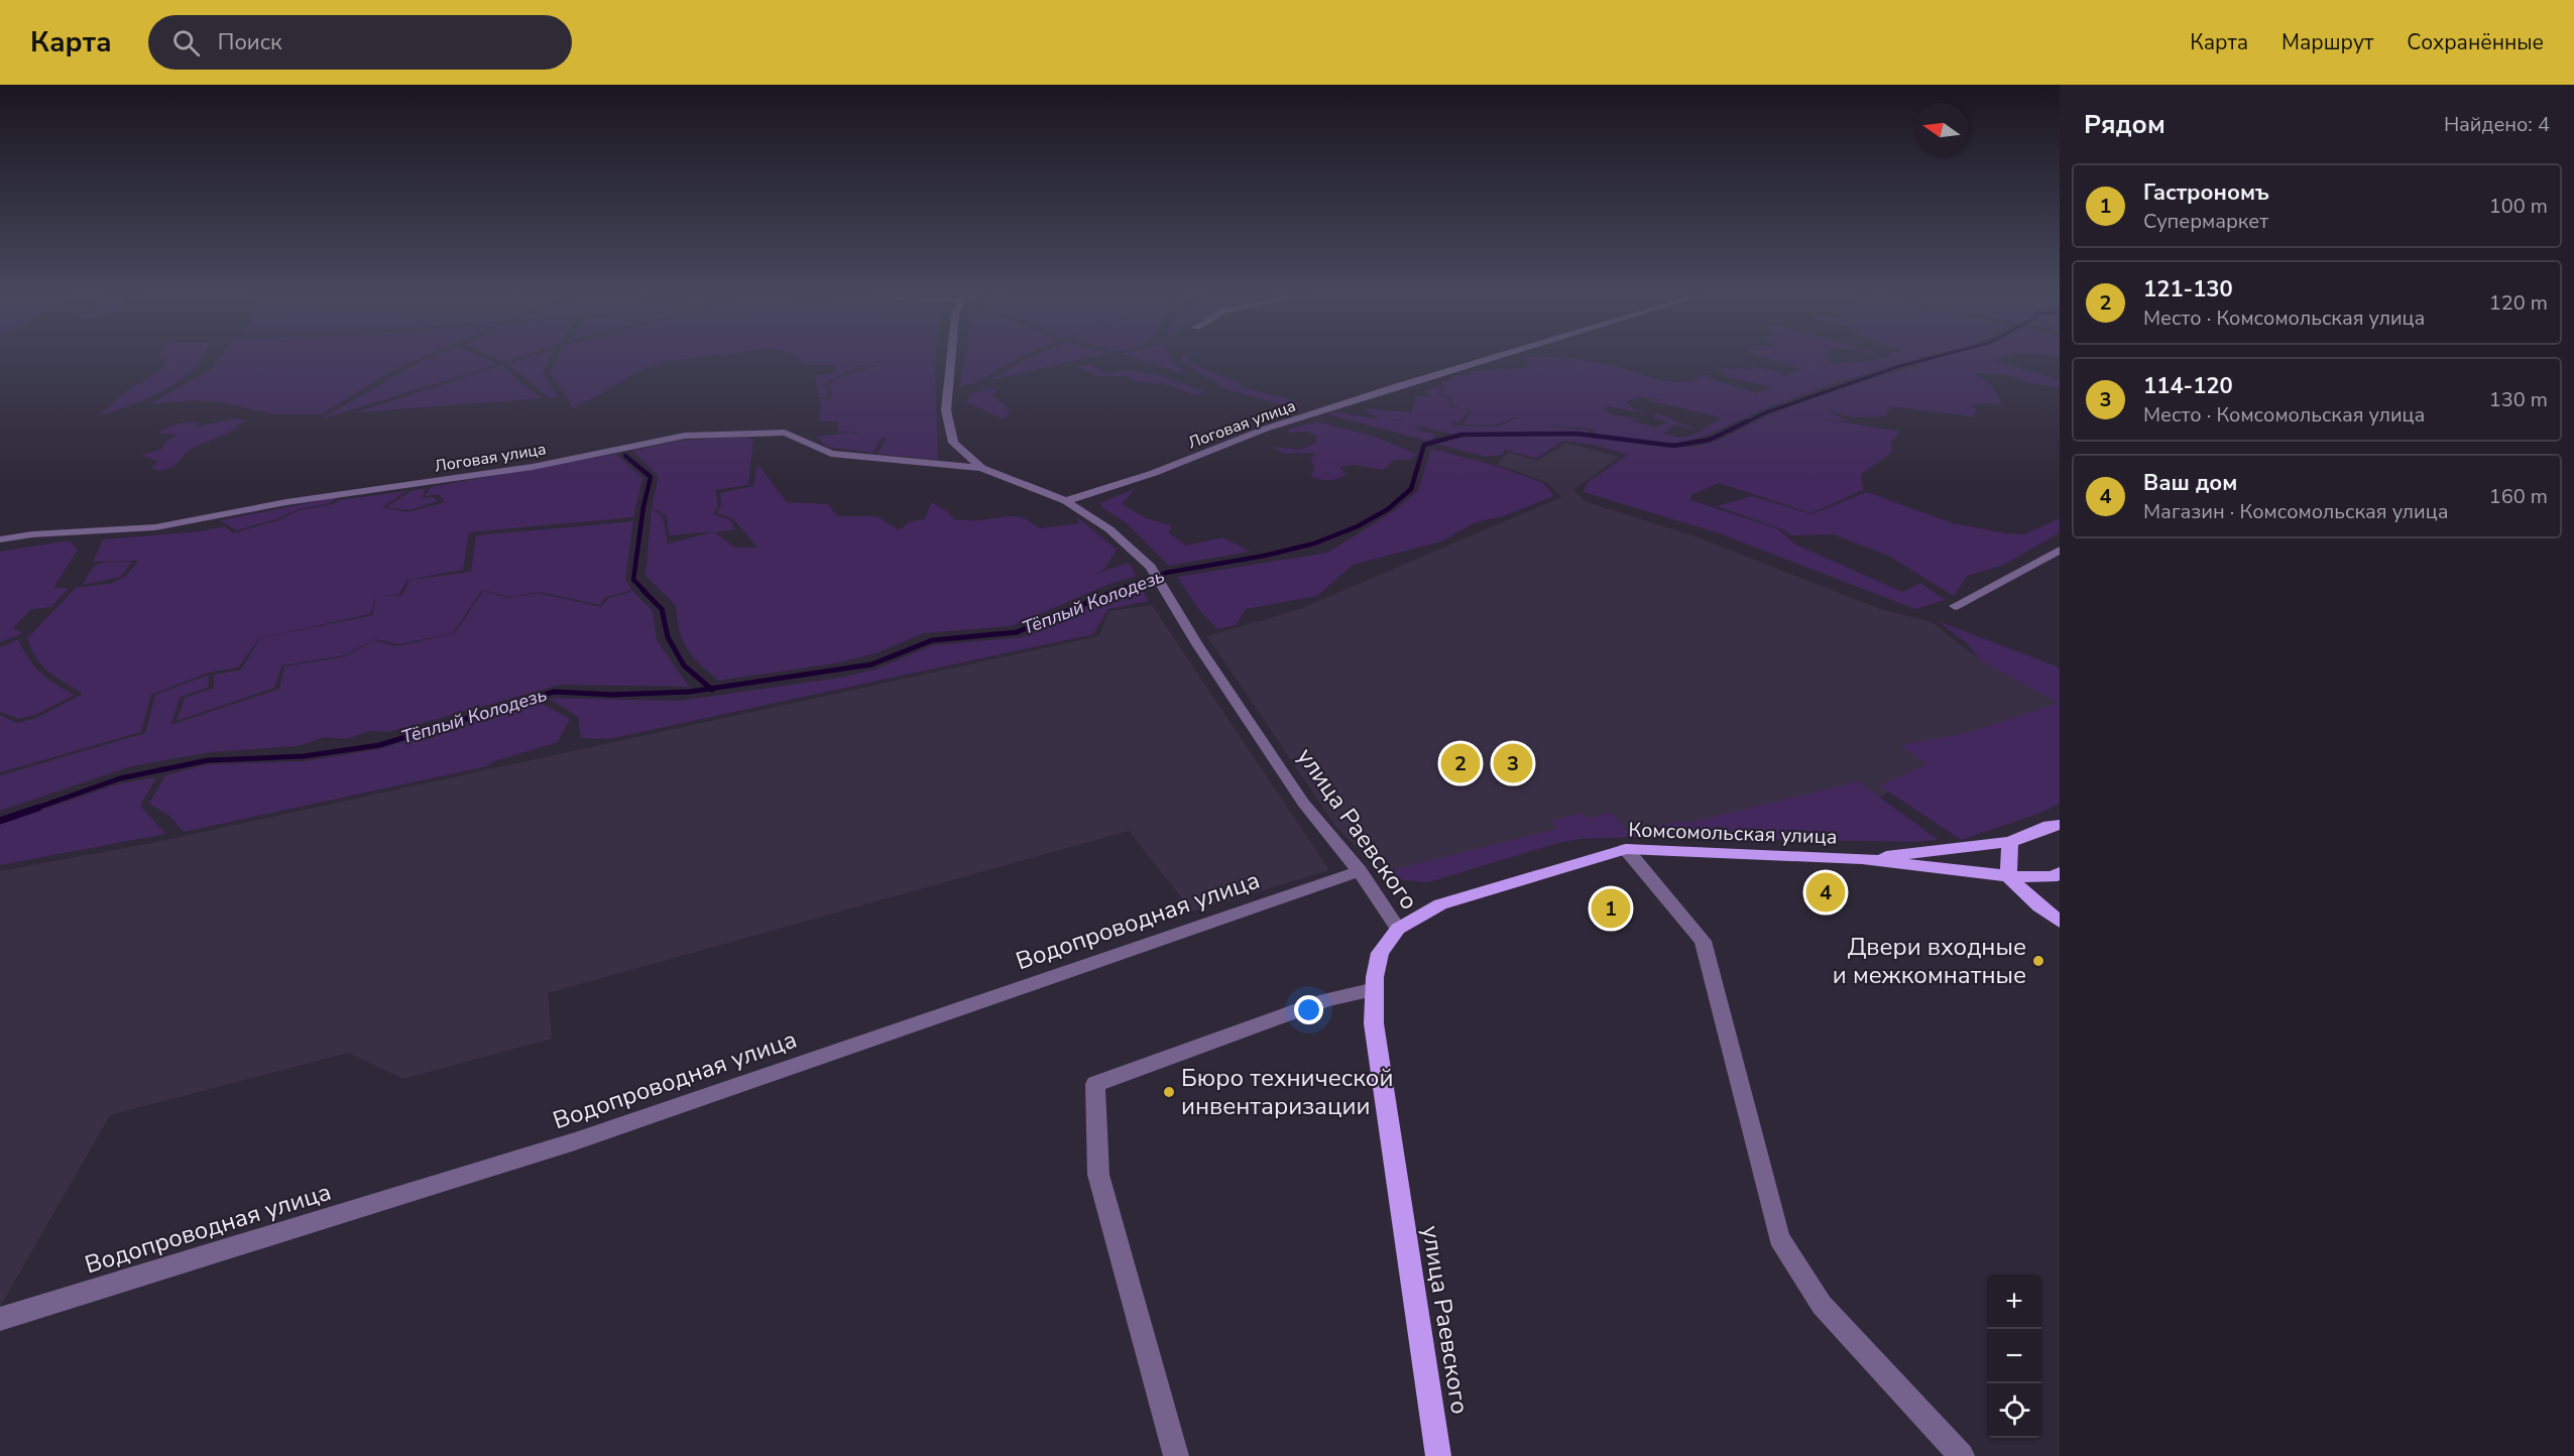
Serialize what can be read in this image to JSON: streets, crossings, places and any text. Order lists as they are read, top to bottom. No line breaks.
{"streets":{"main road":["улица Раевского","Комсомольская улица"],"street":["Логовая улица","Водопроводная улица"]},"crossings":[["Логовая улица","улица Раевского"],["улица Раевского","Комсомольская улица"],["улица Раевского","Водопроводная улица"]],"water":["Тёплый Колодезь"],"places":["Двери входные и межкомнатные","Бюро технической инвентаризации"],"north":"left","page":{"header":"Карта","search":"Поиск","nav":["Карта","Маршрут","Сохранённые"],"heading":["Рядом","Найдено: 4"],"list":[{"mark":"1","name":"Гастрономъ","note":"Супермаркет","value":"100 m"},{"mark":"2","name":"121-130","note":"Место · Комсомольская улица","value":"120 m"},{"mark":"3","name":"114-120","note":"Место · Комсомольская улица","value":"130 m"},{"mark":"4","name":"Ваш дом","note":"Магазин · Комсомольская улица","value":"160 m"}],"pins":["2","3","4","1"],"map_buttons":["+","−"]}}
